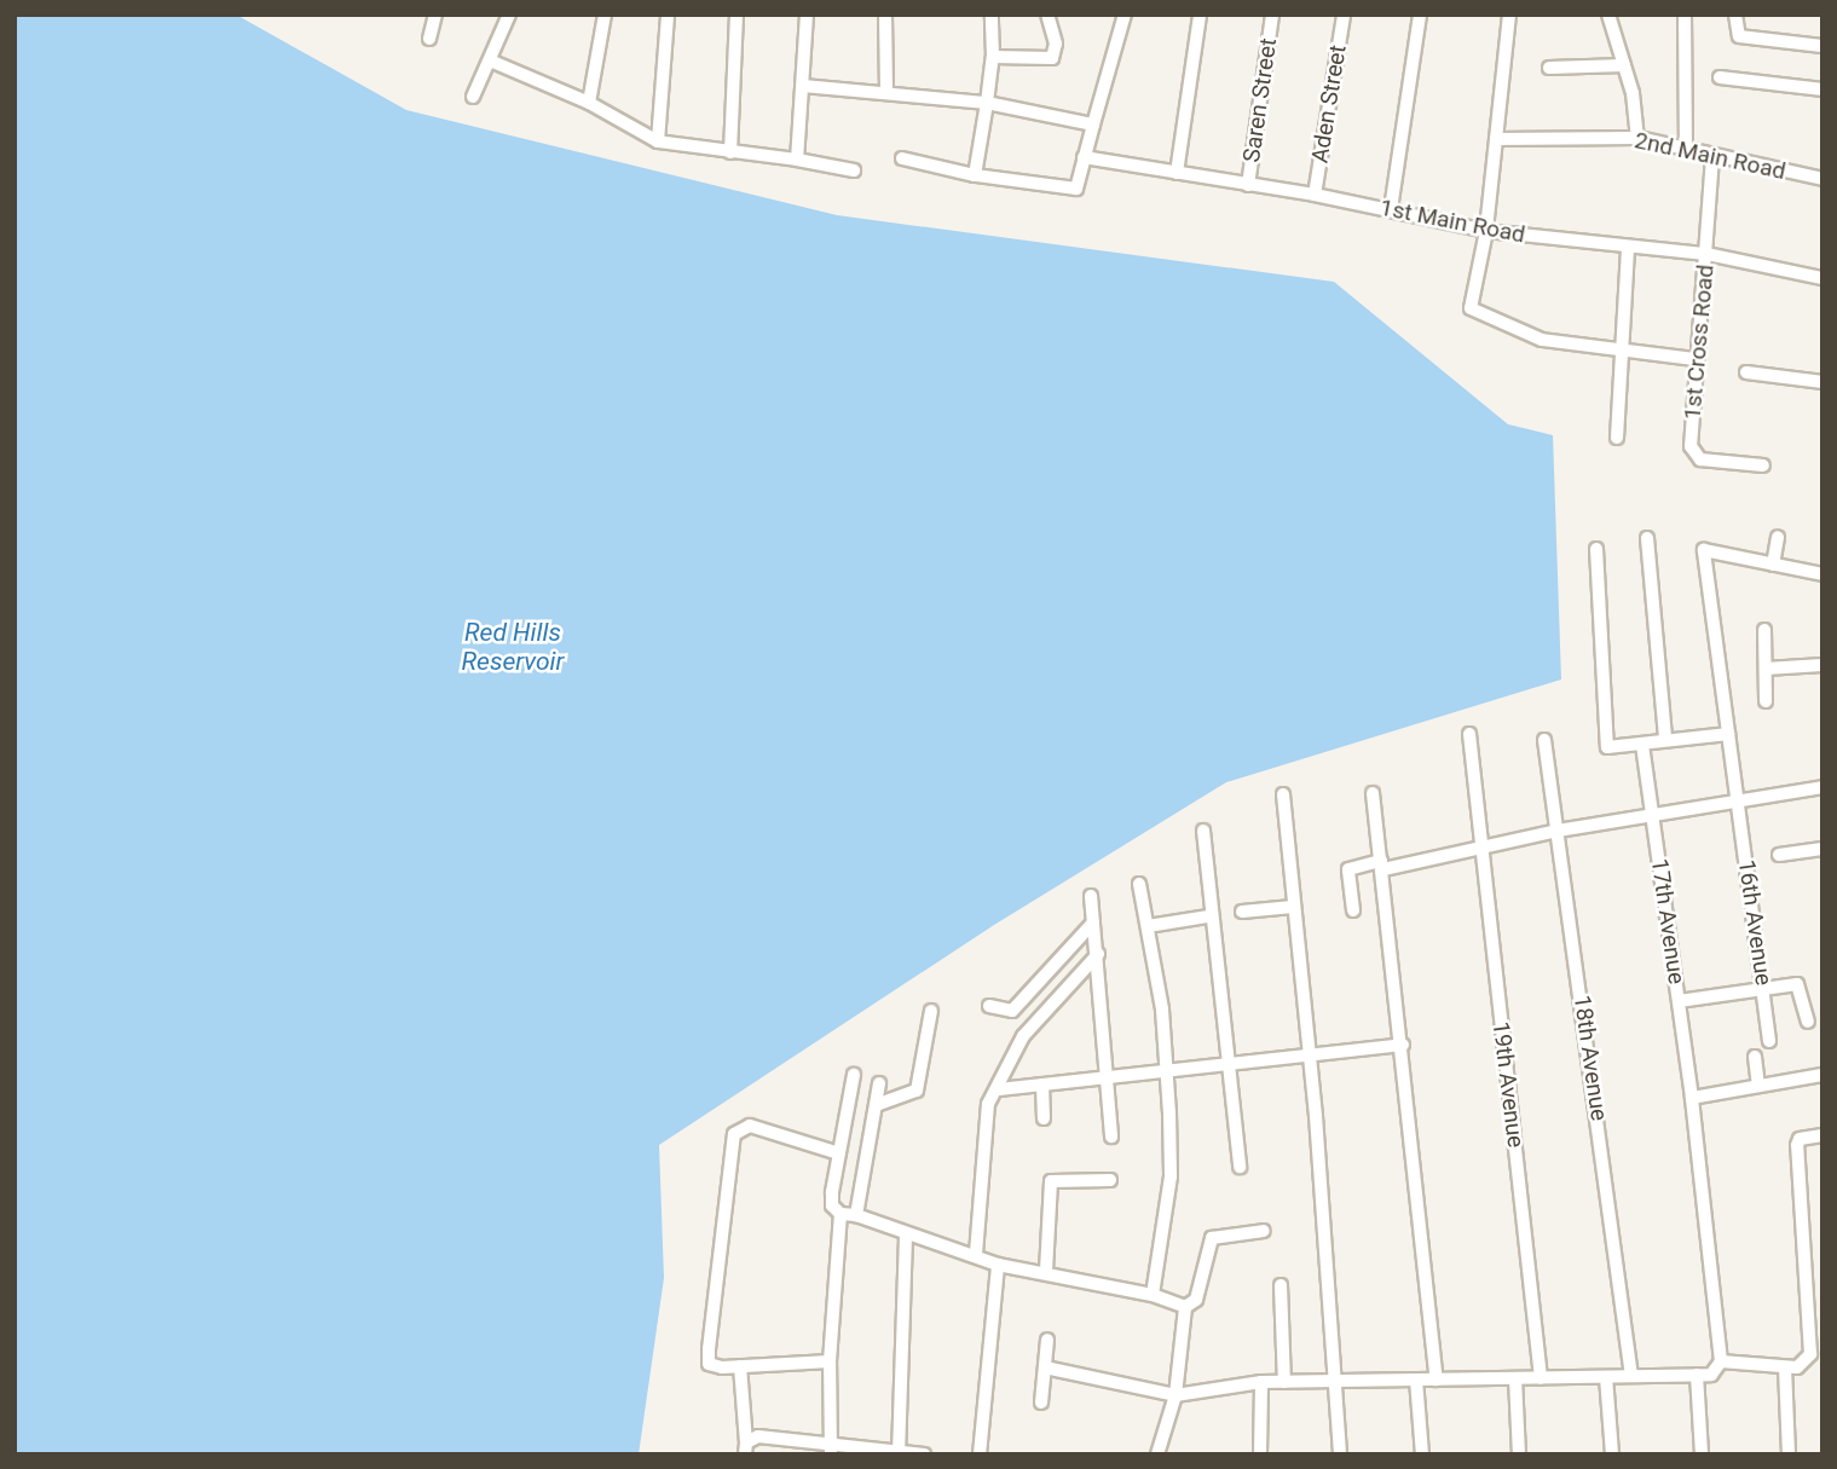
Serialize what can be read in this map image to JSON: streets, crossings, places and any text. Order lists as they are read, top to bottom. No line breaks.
{"streets":{"street":["Saren Street","Aden Street","2nd Main Road","1st Main Road","1st Cross Road","17th Avenue","16th Avenue","18th Avenue","19th Avenue"]},"crossings":[["Saren Street","1st Main Road"],["Aden Street","1st Main Road"],["2nd Main Road","1st Cross Road"],["1st Main Road","1st Cross Road"]],"water":["Red Hills Reservoir"]}
